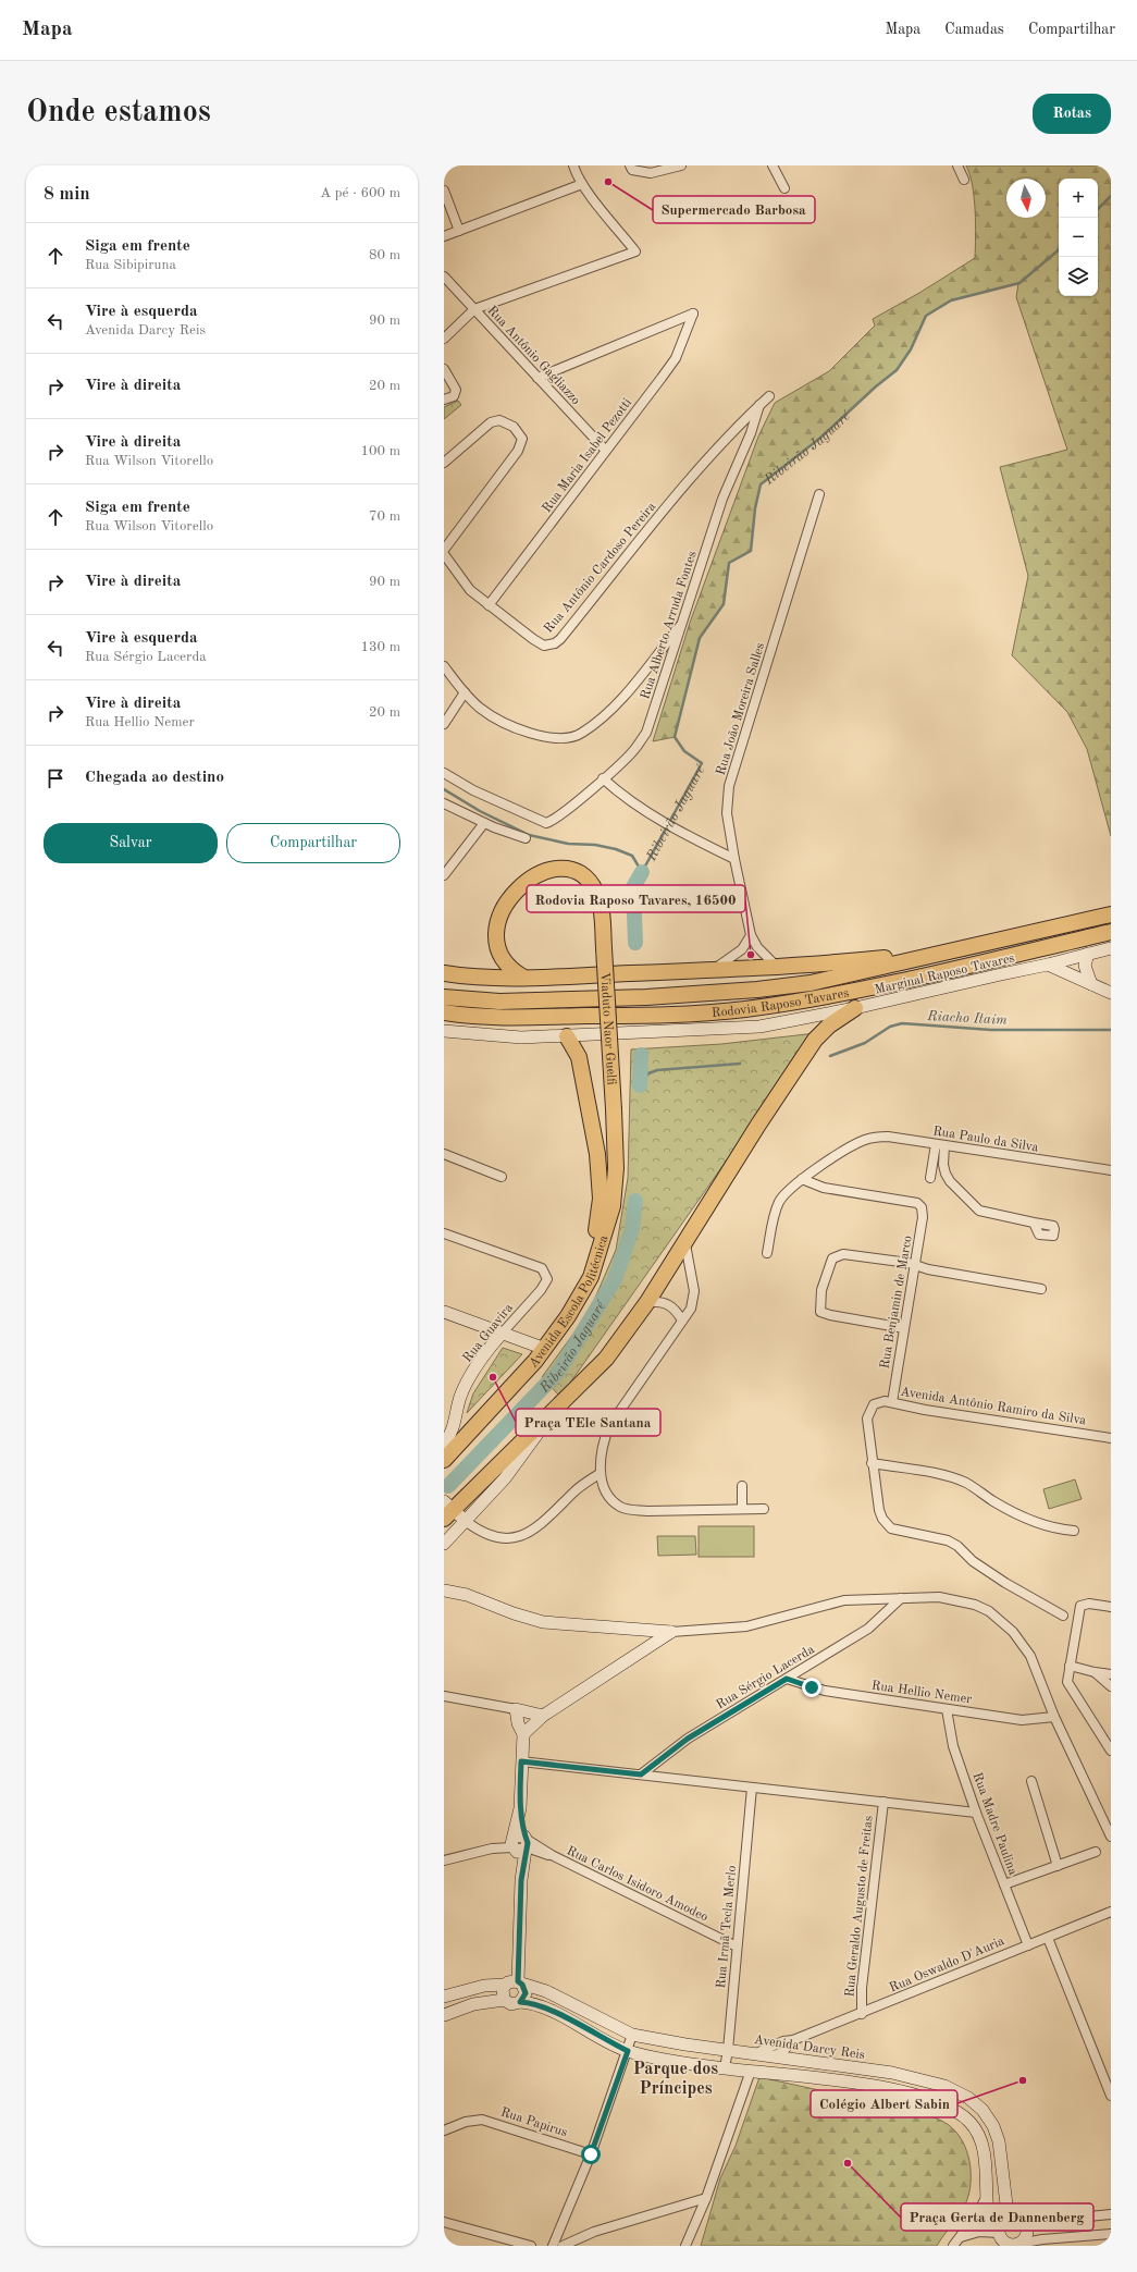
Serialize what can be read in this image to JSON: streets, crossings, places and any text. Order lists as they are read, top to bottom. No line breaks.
{"streets":{"highway":["Rodovia Raposo Tavares","Viaduto Naor Guelfi","Avenida Escola Politécnica"],"main road":["Marginal Raposo Tavares","Rua Guavira","Avenida Darcy Reis"],"street":["Rua Antônio Gagliazzo","Rua Maria Isabel Pezotti","Rua Antônio Cardoso Pereira","Rua Alberto Arruda Fontes","Rua João Moreira Salles","Rua Paulo da Silva","Rua Benjamin de Marco","Avenida Antônio Ramiro da Silva","Rua Sérgio Lacerda","Rua Hellio Nemer","Rua Madre Paulina","Rua Carlos Isidoro Amodeo","Rua Geraldo Augusto de Freitas","Rua Irmã Tecla Merlo","Rua Oswaldo D'Auria","Rua Papirus"]},"crossings":[["Rua Antônio Gagliazzo","Rua Maria Isabel Pezotti"],["Rua Maria Isabel Pezotti","Rua Antônio Cardoso Pereira"],["Rua Antônio Cardoso Pereira","Rua Alberto Arruda Fontes"],["Viaduto Naor Guelfi","Avenida Escola Politécnica"],["Rua Paulo da Silva","Rua Benjamin de Marco"],["Rua Benjamin de Marco","Avenida Antônio Ramiro da Silva"],["Rua Sérgio Lacerda","Rua Hellio Nemer"],["Rua Hellio Nemer","Rua Madre Paulina"],["Rua Madre Paulina","Rua Oswaldo D'Auria"],["Rua Carlos Isidoro Amodeo","Rua Irmã Tecla Merlo"],["Rua Geraldo Augusto de Freitas","Rua Oswaldo D'Auria"],["Rua Irmã Tecla Merlo","Avenida Darcy Reis"],["Rua Oswaldo D'Auria","Avenida Darcy Reis"]],"districts":["Parque dos Príncipes"],"water":["Ribeirão Jaguaré","Riacho Itaim"],"places":["Supermercado Barbosa","Rodovia Raposo Tavares, 16500","Praça TEle Santana","Colégio Albert Sabin","Praça Gerta de Dannenberg"],"north":"bottom","page":{"header":"Mapa","nav":["Mapa","Camadas","Compartilhar"],"buttons":["Rotas",["Salvar","Compartilhar"]],"title":"Onde estamos","heading":["8 min","A pé · 600 m"],"map_buttons":["+","−"],"list":[["Siga em frente","Rua Sibipiruna","80 m"],["Vire à esquerda","Avenida Darcy Reis","90 m"],["Vire à direita","20 m"],["Vire à direita","Rua Wilson Vitorello","100 m"],["Siga em frente","Rua Wilson Vitorello","70 m"],["Vire à direita","90 m"],["Vire à esquerda","Rua Sérgio Lacerda","130 m"],["Vire à direita","Rua Hellio Nemer","20 m"],"Chegada ao destino"]}}
